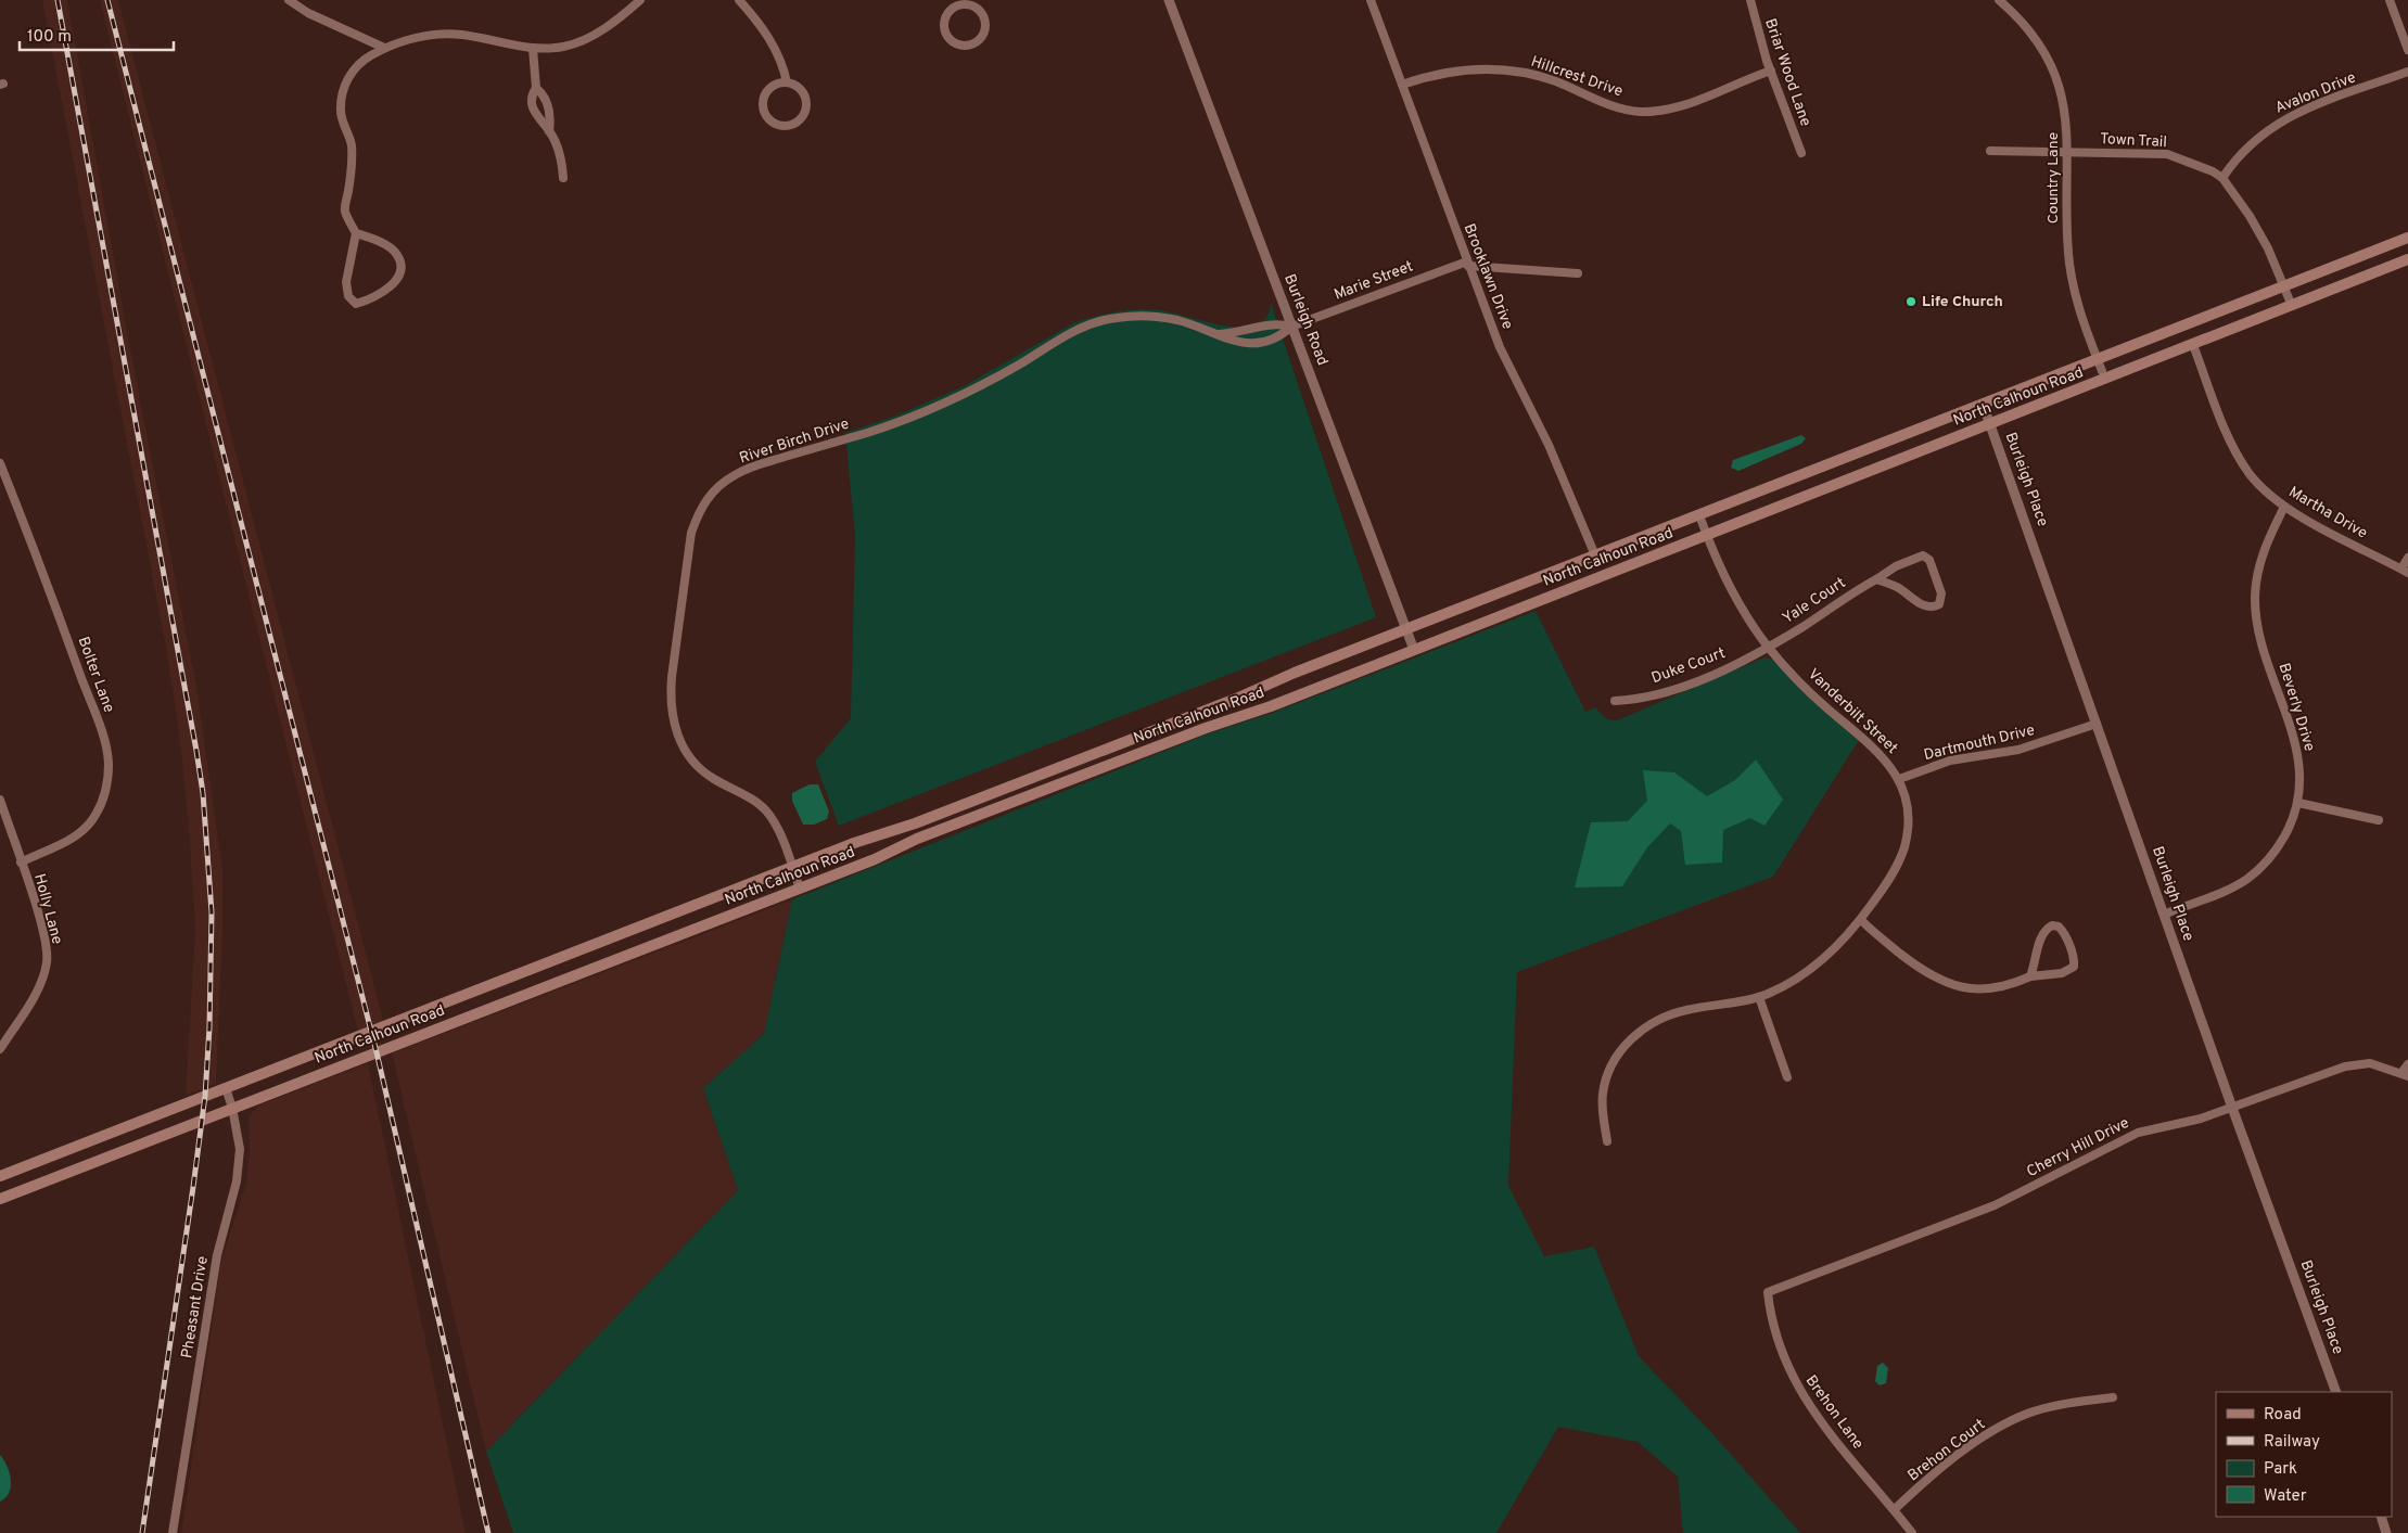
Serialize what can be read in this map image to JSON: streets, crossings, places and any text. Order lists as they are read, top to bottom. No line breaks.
{"streets":{"main road":["North Calhoun Road"],"street":["Briar Wood Lane","Hillcrest Drive","Avalon Drive","Town Trail","Country Lane","Brooklawn Drive","Marie Street","Burleigh Road","River Birch Drive","Burleigh Place","Martha Drive","Yale Court","Duke Court","Bolter Lane","Beverly Drive","Vanderbilt Street","Dartmouth Drive","Holly Lane","Cherry Hill Drive","Pheasant Drive","Brehon Lane","Brehon Court"]},"crossings":[["Briar Wood Lane","Hillcrest Drive"],["Hillcrest Drive","Brooklawn Drive"],["Avalon Drive","Town Trail"],["Town Trail","Country Lane"],["Country Lane","North Calhoun Road"],["Brooklawn Drive","Marie Street"],["Brooklawn Drive","North Calhoun Road"],["Marie Street","Burleigh Road"],["Marie Street","River Birch Drive"],["Burleigh Road","North Calhoun Road"],["Burleigh Road","River Birch Drive"],["North Calhoun Road","River Birch Drive"],["North Calhoun Road","Burleigh Place"],["North Calhoun Road","Martha Drive"],["North Calhoun Road","Vanderbilt Street"],["North Calhoun Road","Pheasant Drive"],["Burleigh Place","Beverly Drive"],["Burleigh Place","Dartmouth Drive"],["Burleigh Place","Cherry Hill Drive"],["Martha Drive","Beverly Drive"],["Yale Court","Duke Court"],["Yale Court","Vanderbilt Street"],["Duke Court","Vanderbilt Street"],["Bolter Lane","Holly Lane"],["Vanderbilt Street","Dartmouth Drive"],["Cherry Hill Drive","Brehon Lane"],["Brehon Lane","Brehon Court"]],"places":["Life Church"],"legend":["Road","Railway","Park","Water"],"scale_bar":"100 m"}
